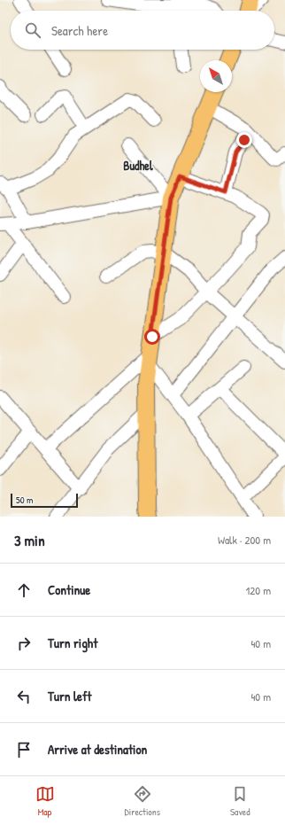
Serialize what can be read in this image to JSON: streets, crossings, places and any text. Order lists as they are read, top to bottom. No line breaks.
{"districts":["Budhel"],"scale_bar":"50 m","north":"top left","page":{"search":"Search here","scale":"50 m","heading":["3 min","Walk · 200 m"],"list":[["Continue","120 m"],["Turn right","40 m"],["Turn left","40 m"],"Arrive at destination"],"nav":["Map","Directions","Saved"]}}
